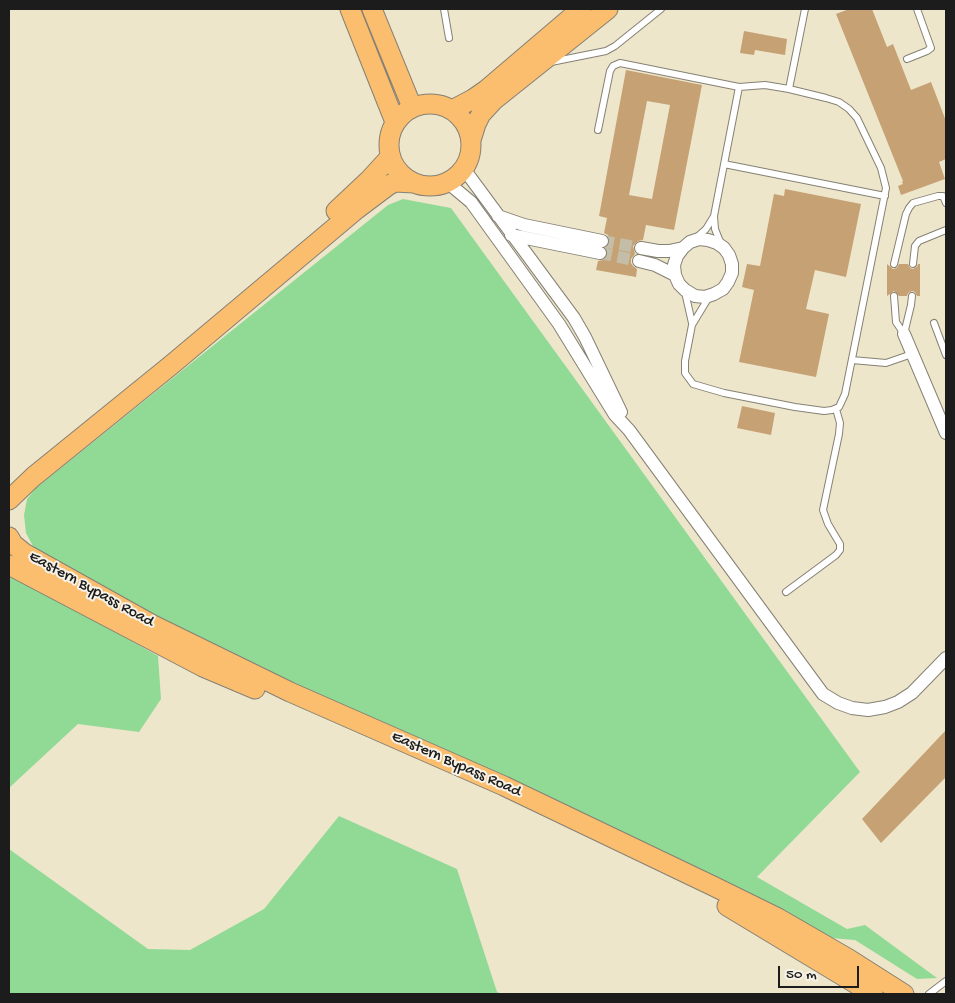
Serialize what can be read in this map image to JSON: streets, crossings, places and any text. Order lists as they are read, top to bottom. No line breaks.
{"streets":{"main road":["Eastern Bypass Road"]},"scale_bar":"50 m"}
